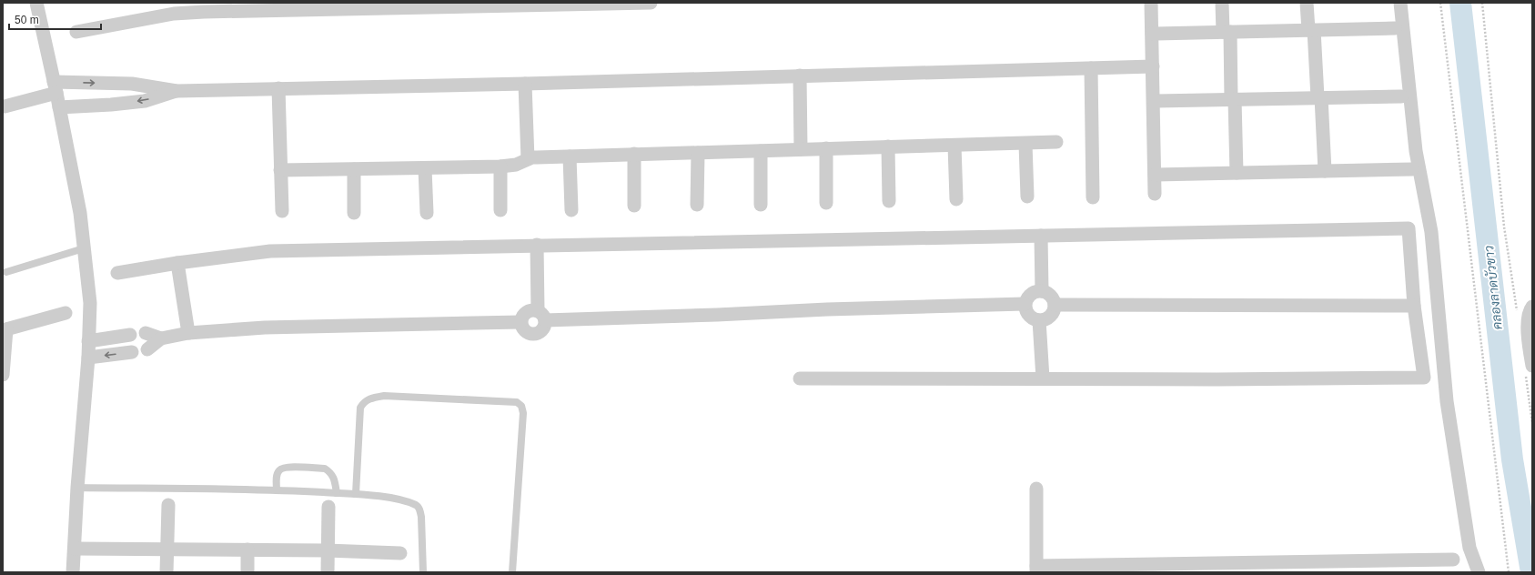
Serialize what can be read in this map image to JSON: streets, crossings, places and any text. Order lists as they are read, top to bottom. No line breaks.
{"water":["คลองลาดบัวขาว"],"scale_bar":"50 m"}
